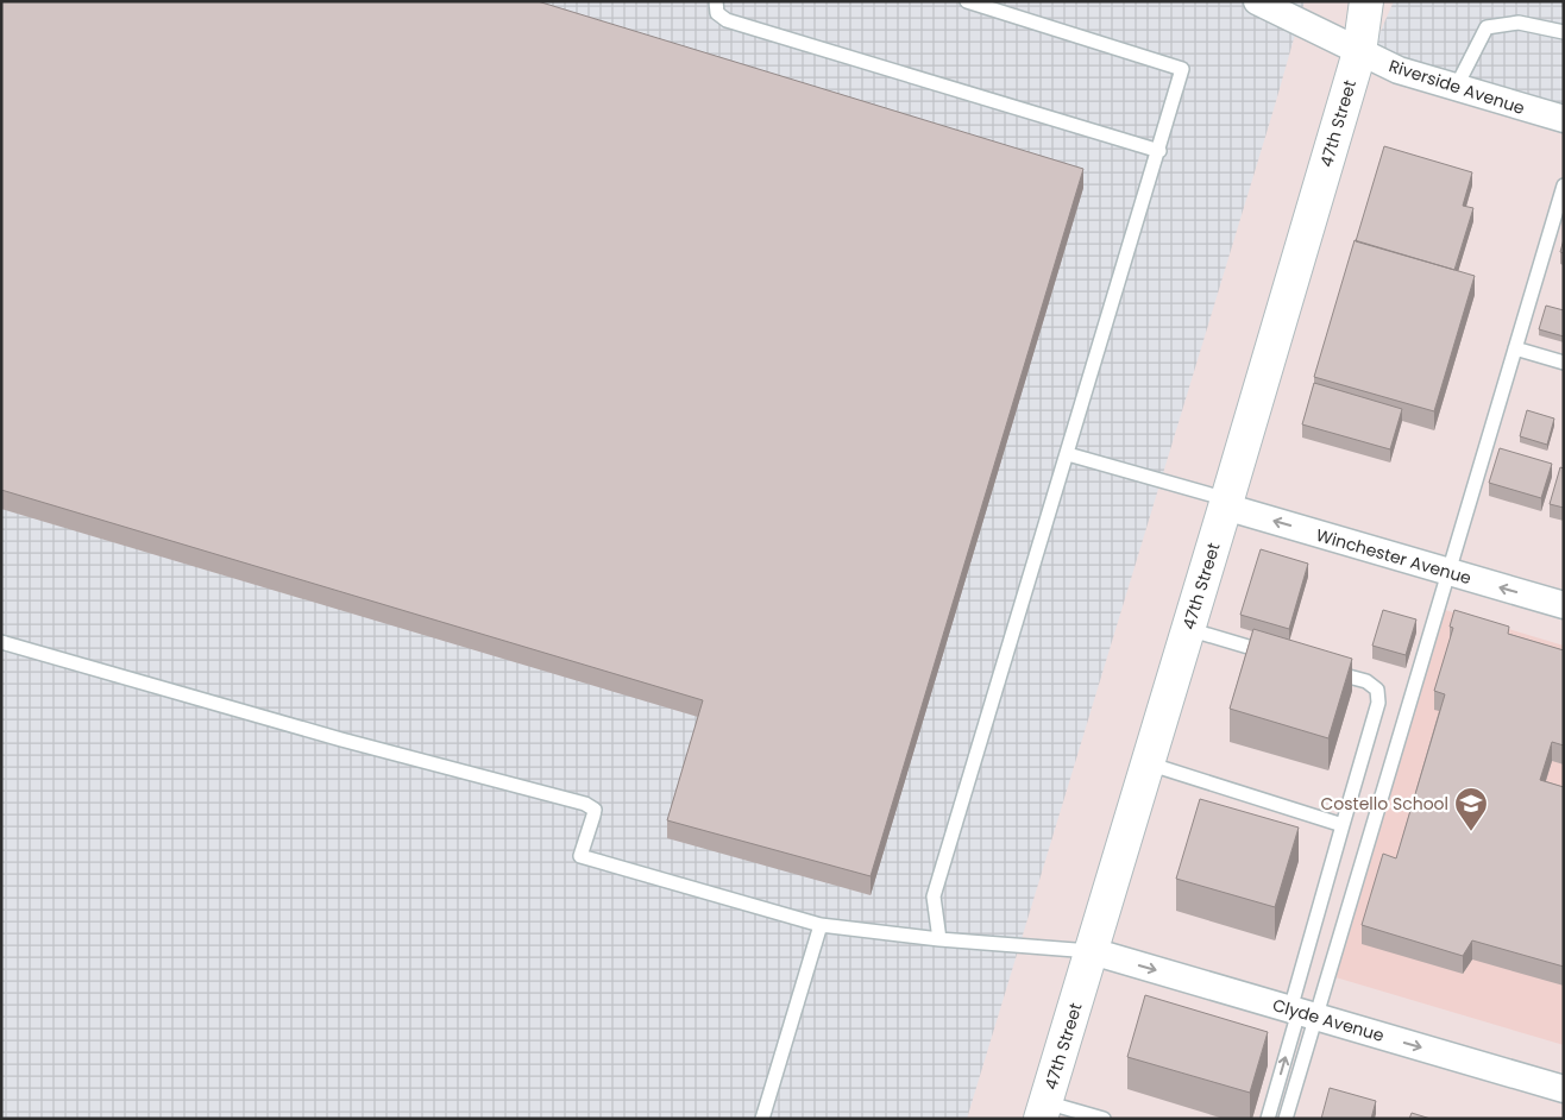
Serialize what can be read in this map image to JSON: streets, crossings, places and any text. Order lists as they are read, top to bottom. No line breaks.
{"streets":{"main road":["47th Street"],"street":["Riverside Avenue","Winchester Avenue","Clyde Avenue"]},"crossings":[["Riverside Avenue","47th Street"],["47th Street","Winchester Avenue"],["47th Street","Clyde Avenue"]],"one_way":["Winchester Avenue","Clyde Avenue"],"places":{"school or university":["Costello School"]}}
